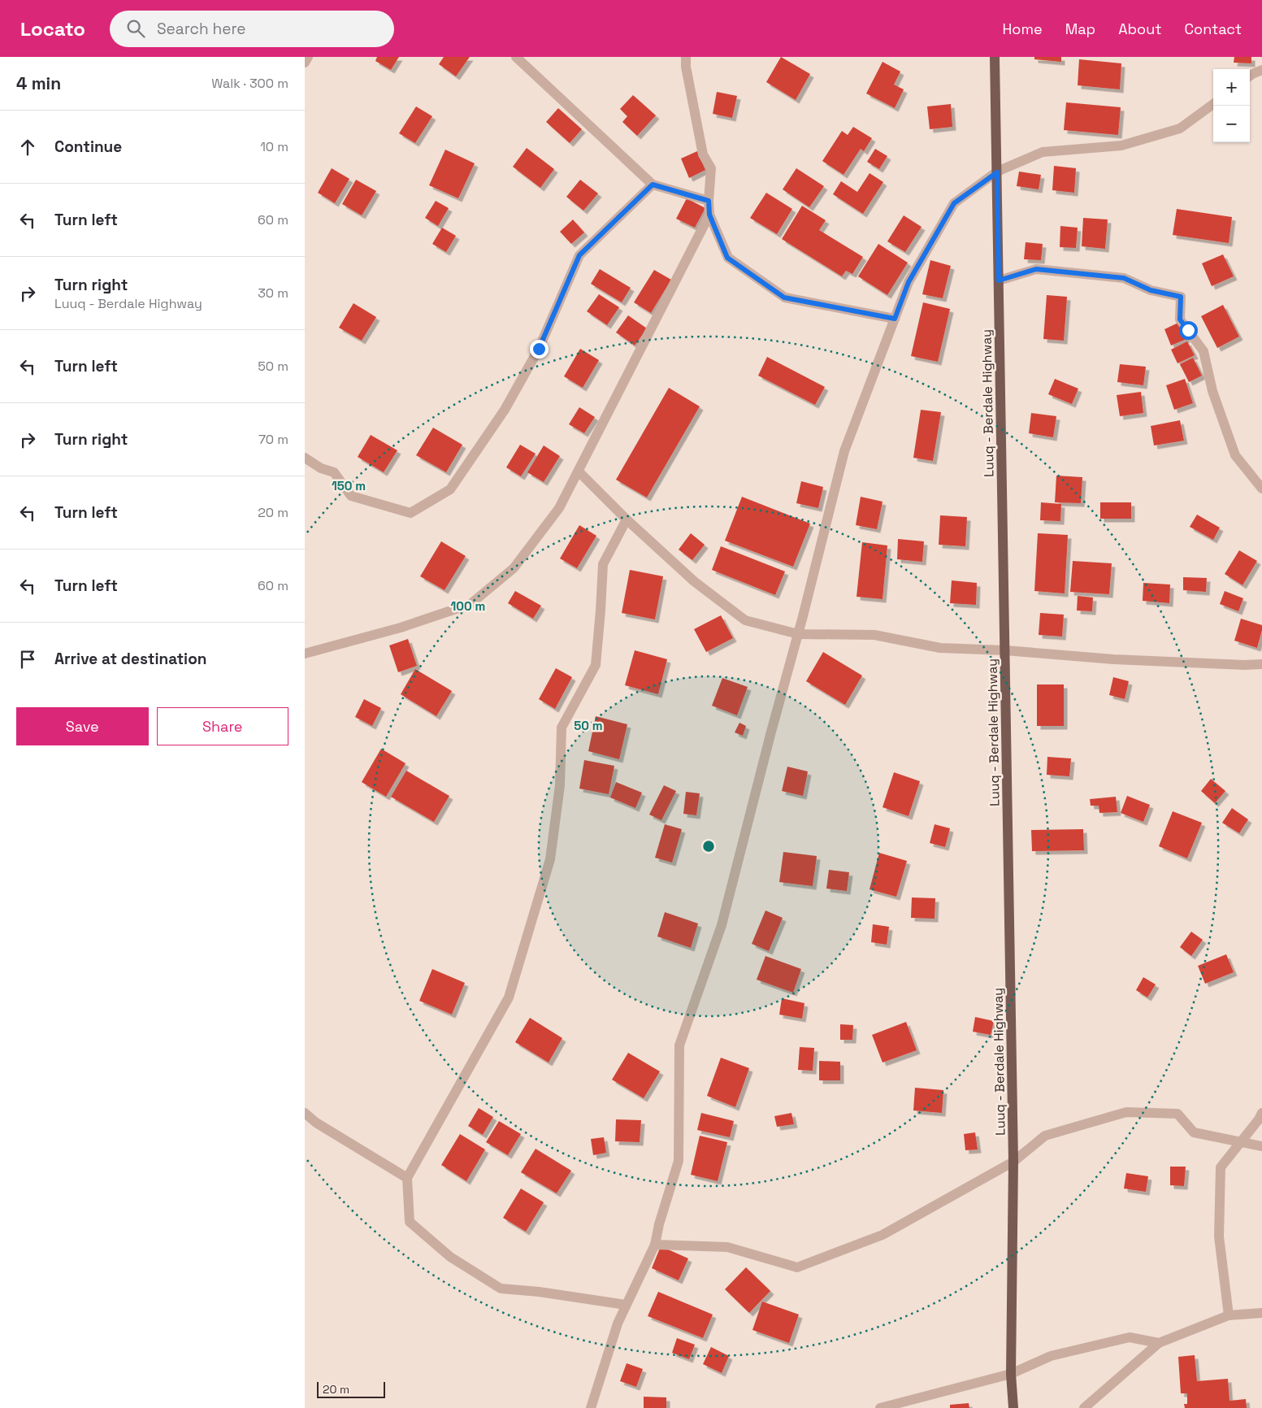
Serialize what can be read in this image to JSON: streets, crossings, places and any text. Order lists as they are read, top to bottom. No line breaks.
{"streets":{"main road":["Luuq - Berdale Highway"]},"scale_bar":"20 m","page":{"header":"Locato","search":"Search here","nav":["Home","Map","About","Contact"],"heading":["4 min","Walk · 300 m"],"map_buttons":["+","−"],"list":[["Continue","10 m"],["Turn left","60 m"],["Turn right","Luuq - Berdale Highway","30 m"],["Turn left","50 m"],["Turn right","70 m"],["Turn left","20 m"],["Turn left","60 m"],"Arrive at destination"],"buttons":["Save","Share"],"scale":"20 m"},"rings":["150 m","100 m","50 m"]}
